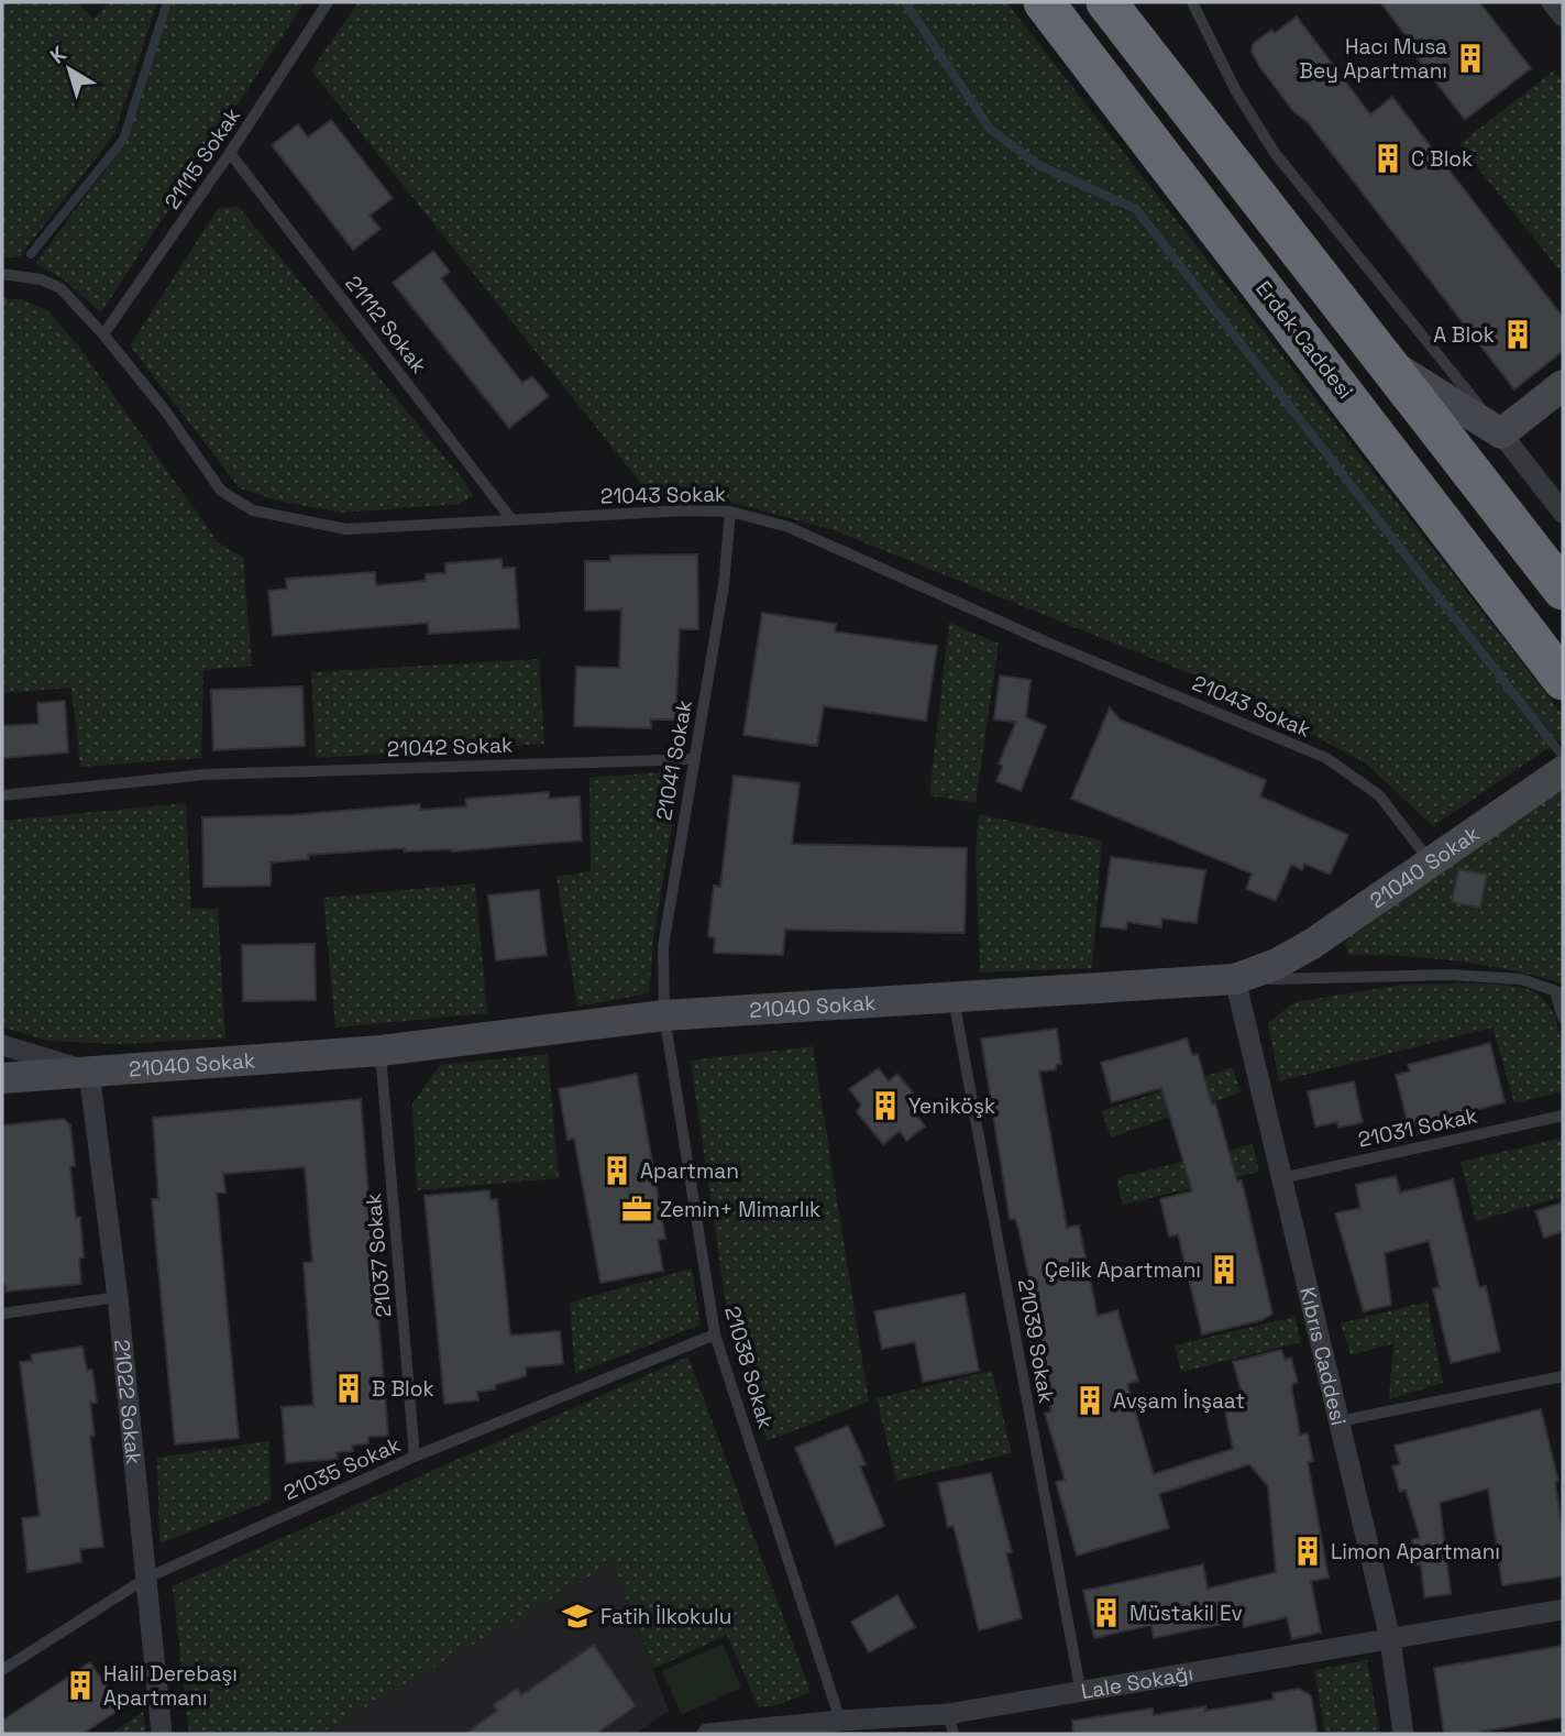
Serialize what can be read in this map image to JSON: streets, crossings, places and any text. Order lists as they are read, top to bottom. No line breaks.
{"streets":{"highway":["Erdek Caddesi"],"street":["21040 Sokak","Kıbrıs Caddesi","21022 Sokak","Lale Sokağı"],"lane":["21115 Sokak","21112 Sokak","21043 Sokak","21042 Sokak","21041 Sokak","21031 Sokak","21037 Sokak","21039 Sokak","21038 Sokak","21035 Sokak"]},"crossings":[["21115 Sokak","21112 Sokak"],["21115 Sokak","21043 Sokak"],["21112 Sokak","21043 Sokak"],["21043 Sokak","21041 Sokak"],["21043 Sokak","21040 Sokak"],["21042 Sokak","21041 Sokak"],["21041 Sokak","21040 Sokak"],["21041 Sokak","21038 Sokak"],["21040 Sokak","21037 Sokak"],["21040 Sokak","21039 Sokak"],["21040 Sokak","Kıbrıs Caddesi"],["21040 Sokak","21038 Sokak"],["21040 Sokak","21022 Sokak"],["21031 Sokak","Kıbrıs Caddesi"],["21037 Sokak","21035 Sokak"],["21039 Sokak","Lale Sokağı"],["Kıbrıs Caddesi","Lale Sokağı"],["21038 Sokak","21035 Sokak"],["21038 Sokak","Lale Sokağı"],["21022 Sokak","21035 Sokak"]],"places":{"building":["Hacı Musa Bey Apartmanı","C Blok","A Blok","Yeniköşk","Apartman","Çelik Apartmanı","B Blok","Avşam İnşaat","Limon Apartmanı","Müstakil Ev","Halil Derebaşı Apartmanı"],"office":["Zemin+ Mimarlık"],"school or university":["Fatih İlkokulu"]},"north":"top left"}
